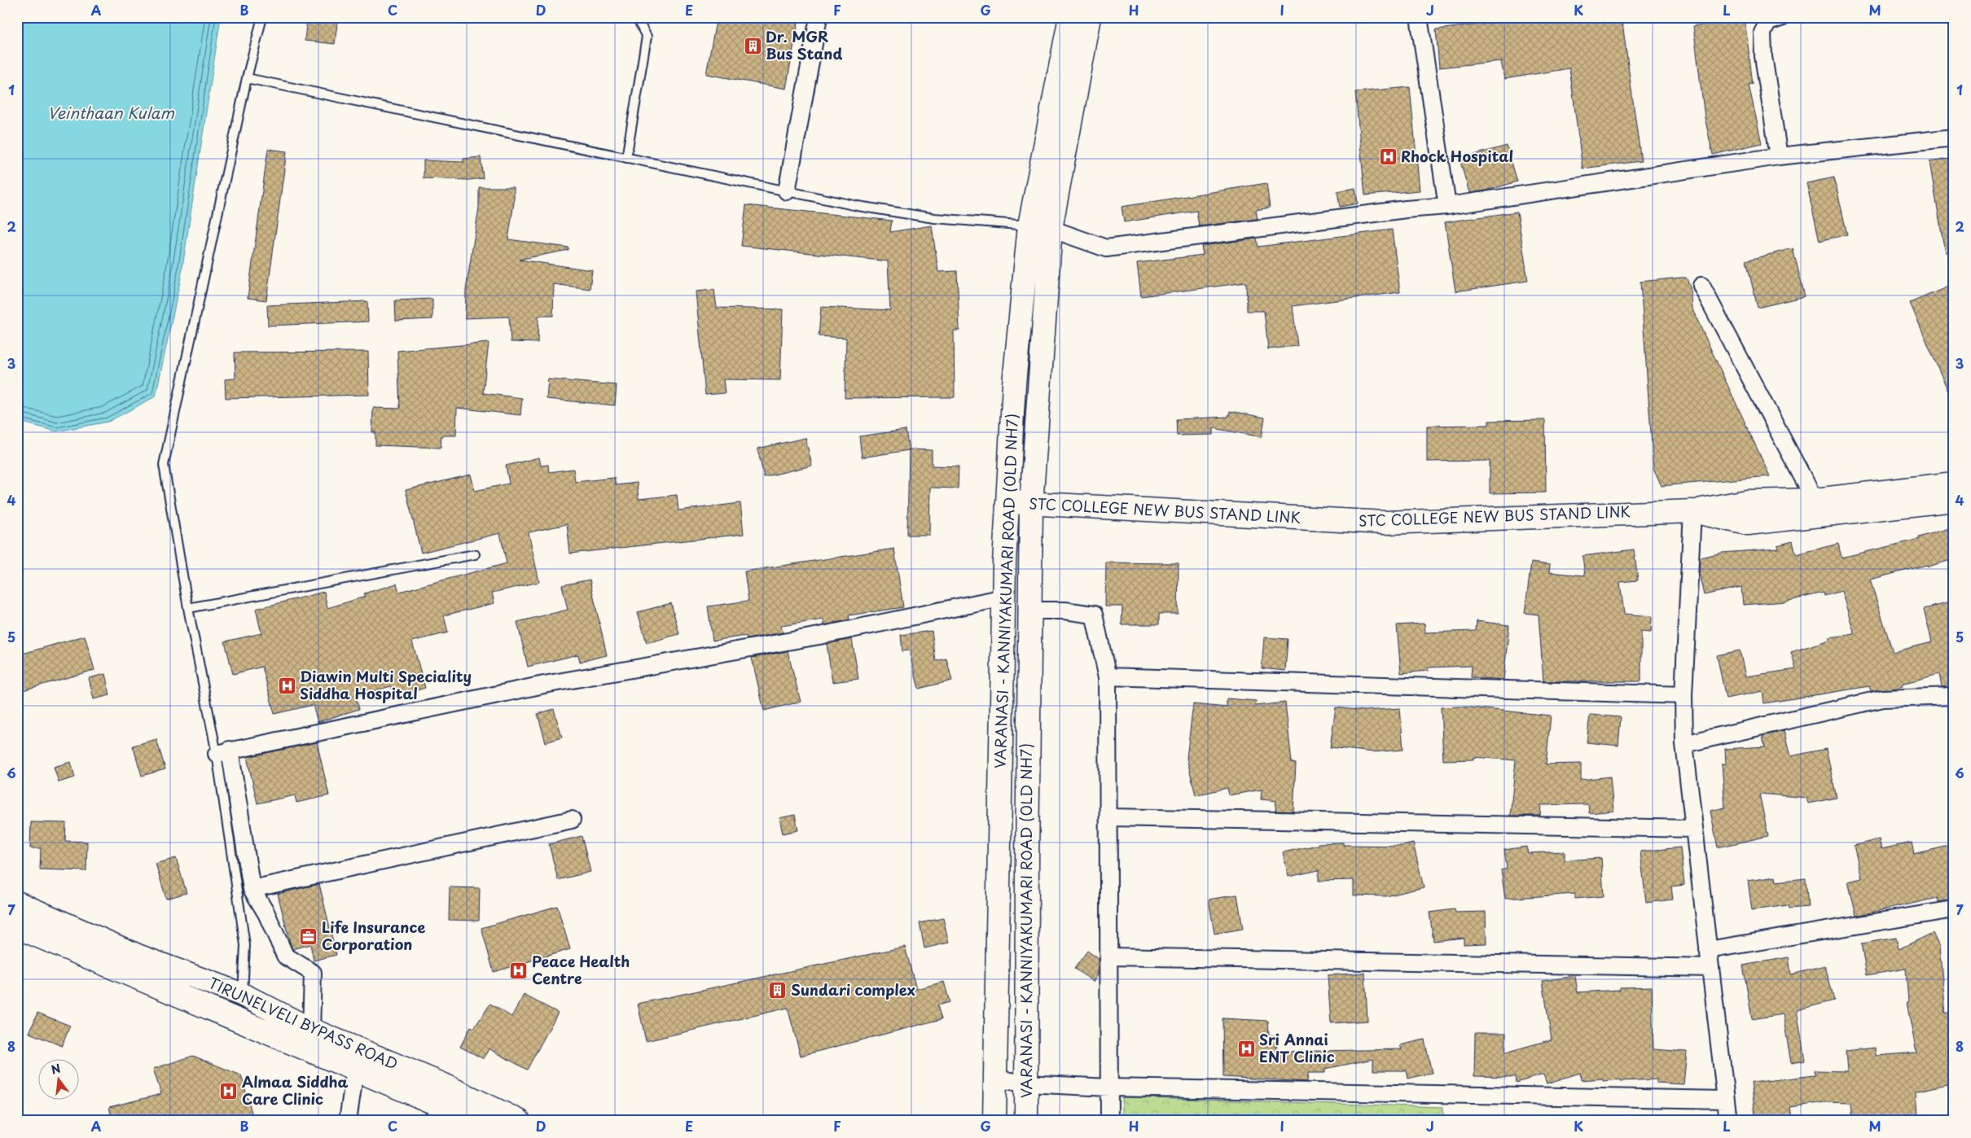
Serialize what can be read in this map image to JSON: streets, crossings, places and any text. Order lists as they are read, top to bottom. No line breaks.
{"streets":{"main road":["STC COLLEGE NEW BUS STAND LINK","VARANASI - KANNIYAKUMARI ROAD (OLD NH7)","TIRUNELVELI BYPASS ROAD"]},"crossings":[["STC COLLEGE NEW BUS STAND LINK","VARANASI - KANNIYAKUMARI ROAD (OLD NH7)"]],"water":["Veinthaan Kulam"],"places":{"building":["Dr. MGR Bus Stand","Sundari complex"],"hospital":["Rhock Hospital","Diawin Multi Speciality Siddha Hospital","Peace Health Centre","Sri Annai ENT Clinic","Almaa Siddha Care Clinic"],"office":["Life Insurance Corporation"]},"north":"top","grid":{"columns":["A","B","C","D","E","F","G","H","I","J","K","L","M"],"rows":["1","2","3","4","5","6","7","8"]}}
